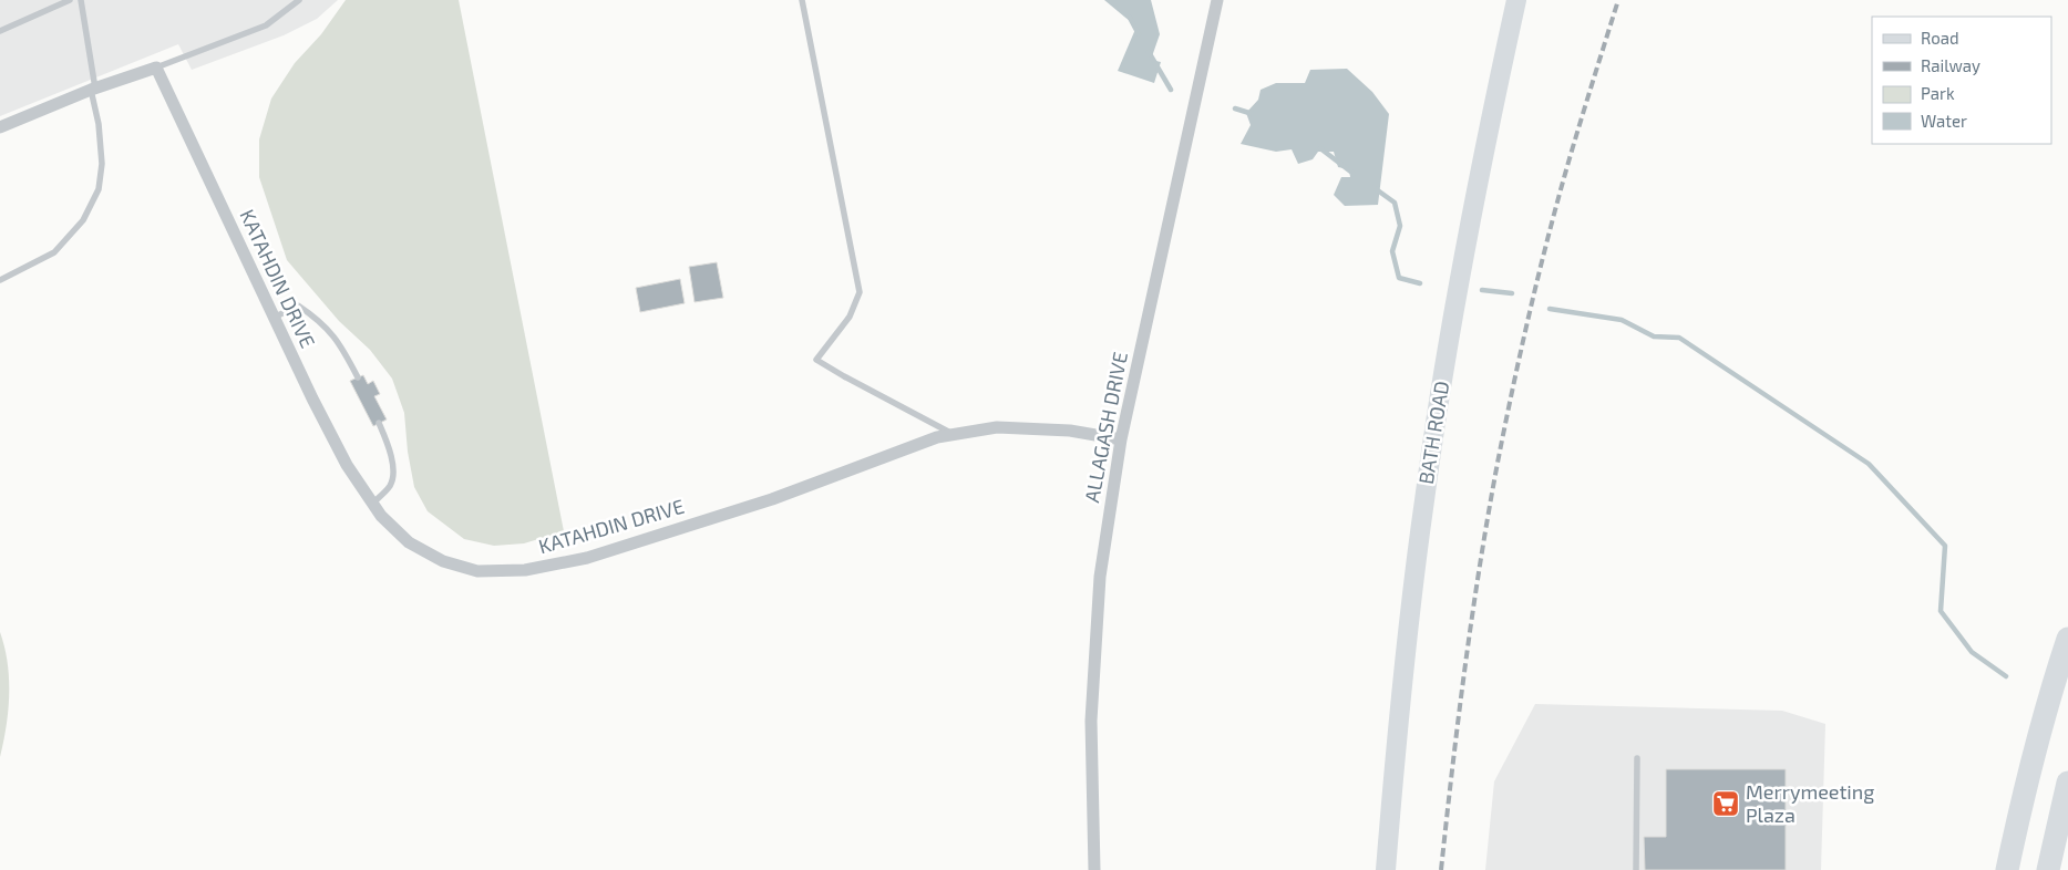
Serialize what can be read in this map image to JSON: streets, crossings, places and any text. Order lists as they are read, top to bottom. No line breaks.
{"streets":{"main road":["BATH ROAD"],"street":["KATAHDIN DRIVE","ALLAGASH DRIVE"]},"crossings":[["KATAHDIN DRIVE","ALLAGASH DRIVE"]],"places":{"supermarket":["Merrymeeting Plaza"]},"legend":["Road","Railway","Park","Water"]}
